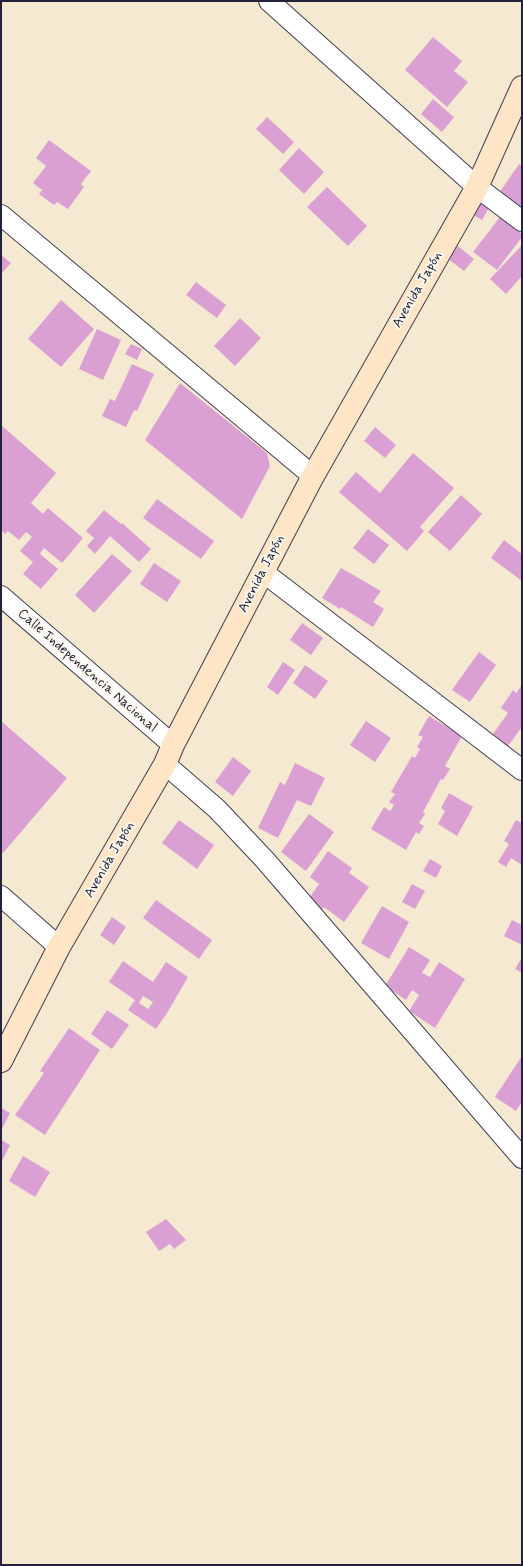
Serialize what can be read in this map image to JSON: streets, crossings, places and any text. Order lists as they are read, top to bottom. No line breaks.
{"streets":{"street":["Avenida Japón","Calle Independencia Nacional"]},"crossings":[["Avenida Japón","Calle Independencia Nacional"]]}
